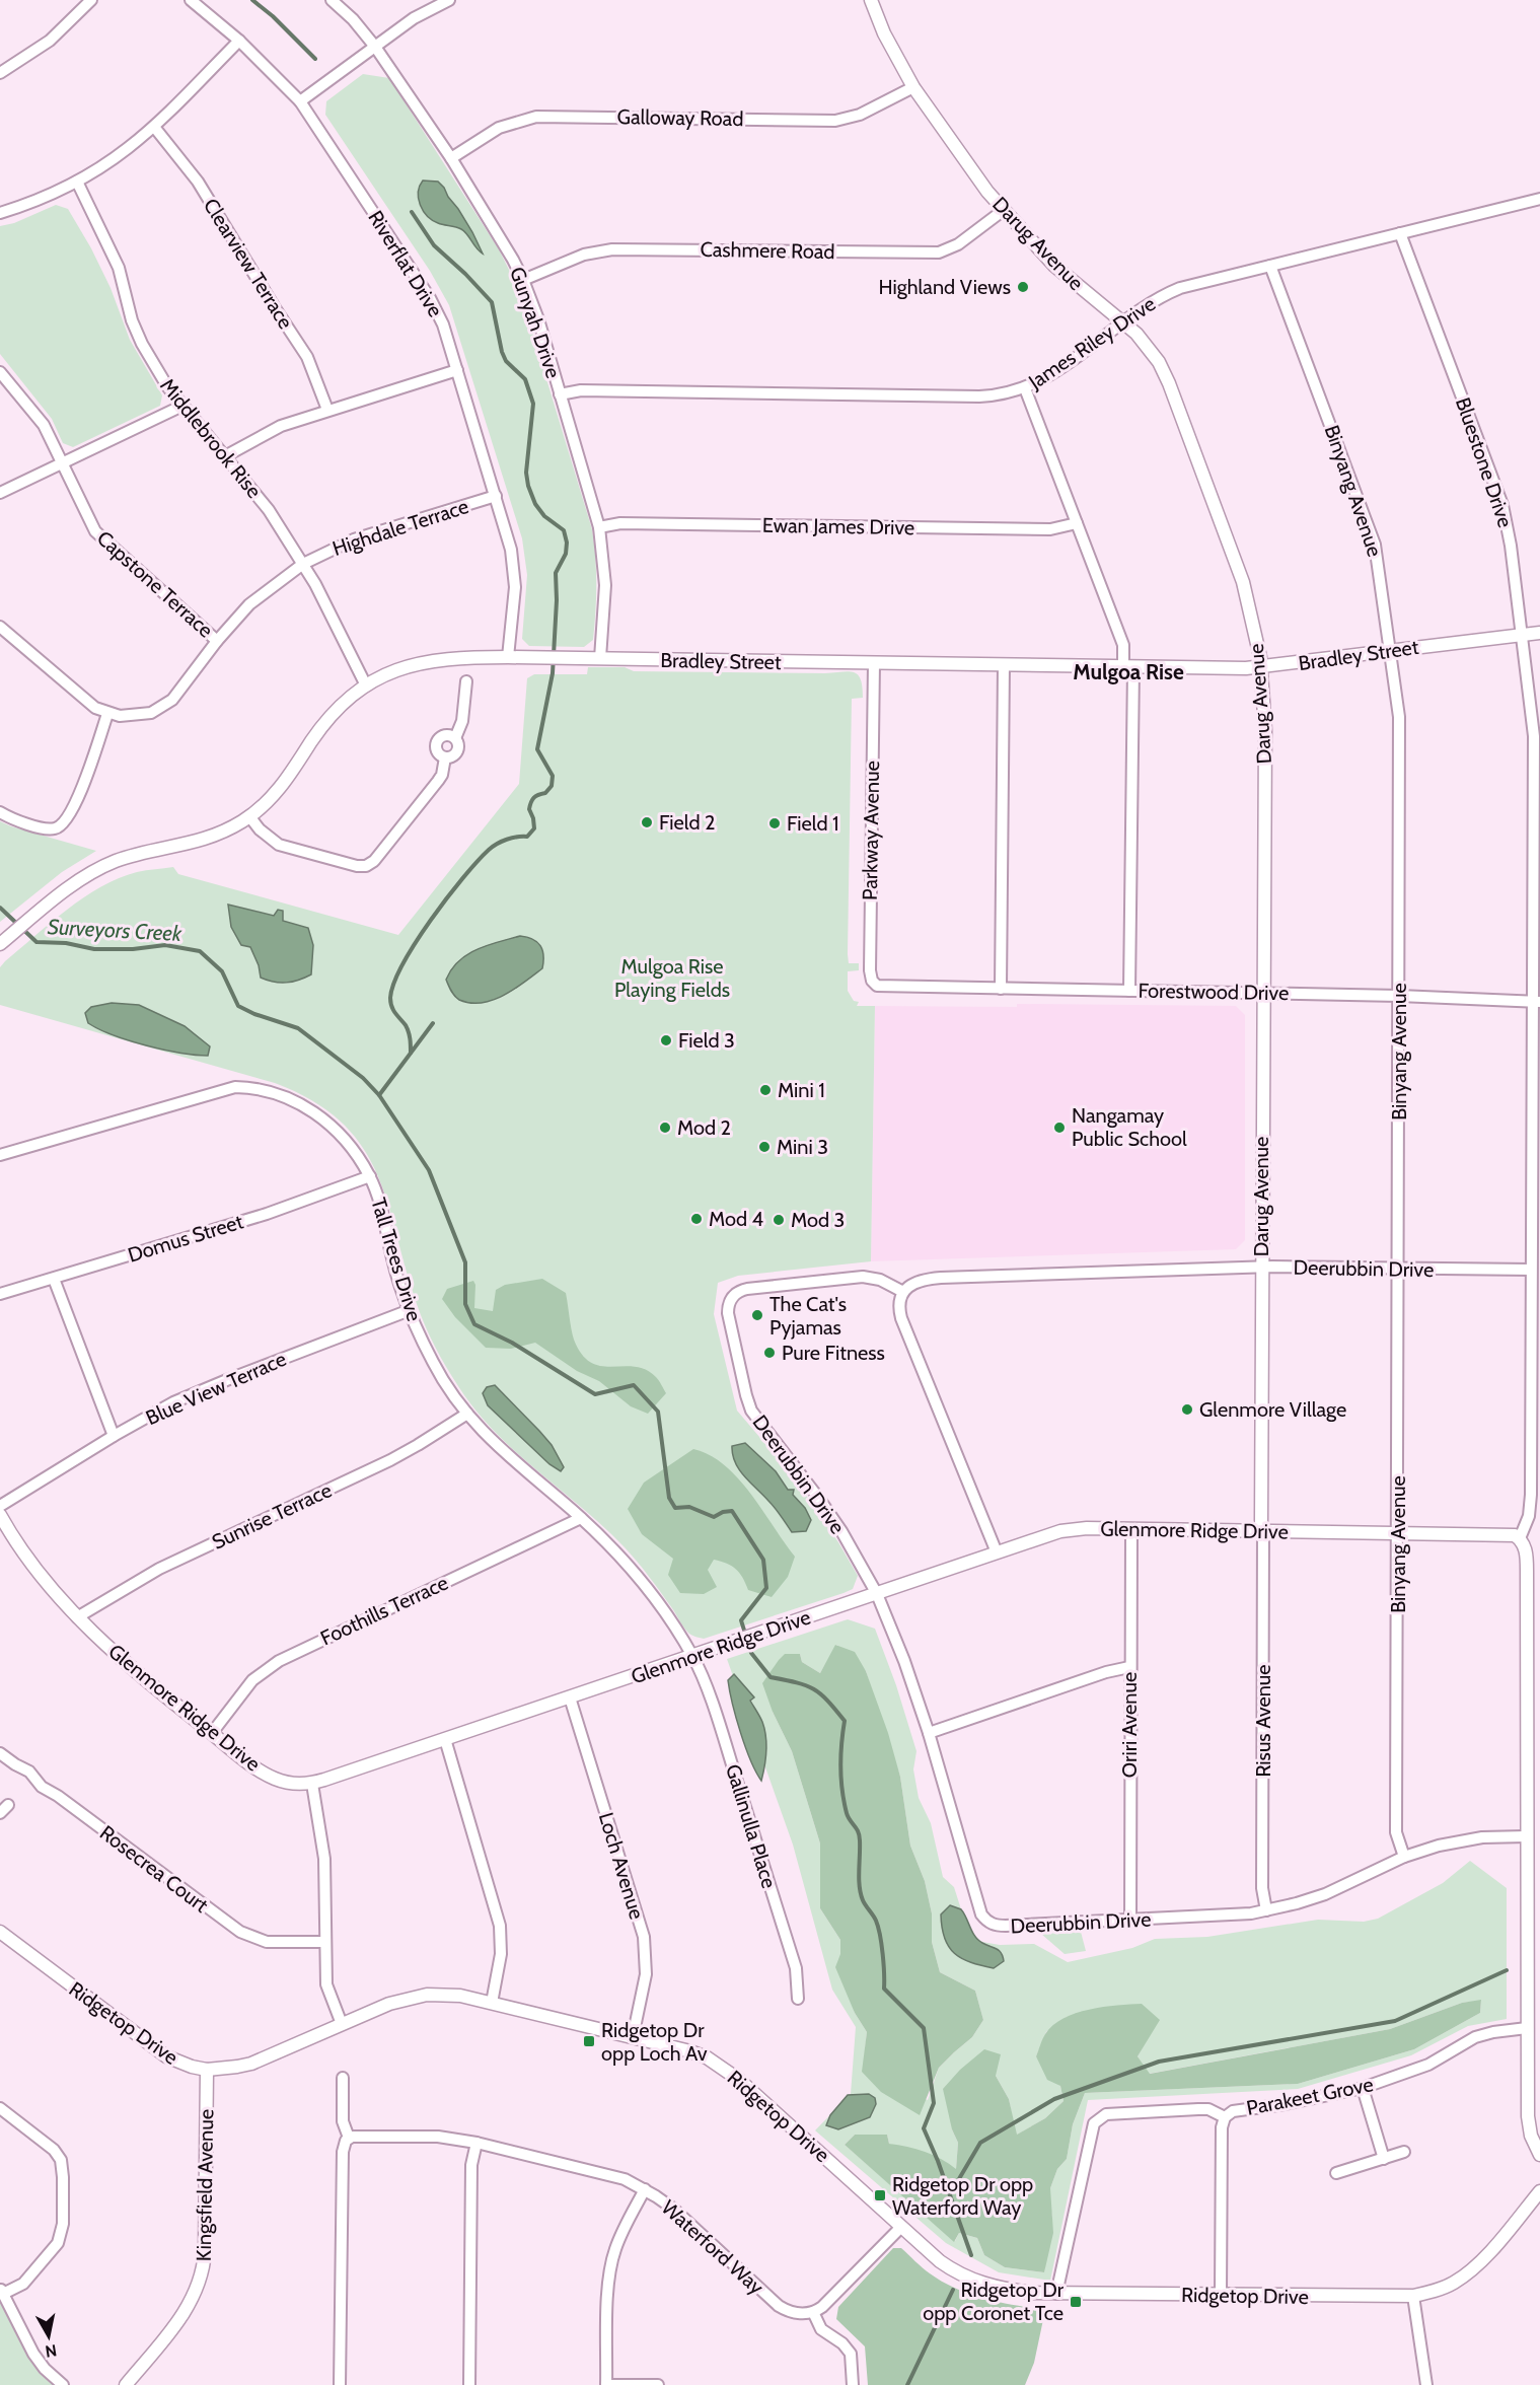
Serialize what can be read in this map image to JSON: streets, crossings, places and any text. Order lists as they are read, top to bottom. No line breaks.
{"streets":{"street":["Galloway Road","Darug Avenue","Cashmere Road","Clearview Terrace","Riverflat Drive","Gunyah Drive","James Riley Drive","Middlebrook Rise","Bluestone Drive","Binyang Avenue","Ewan James Drive","Highdale Terrace","Capstone Terrace","Bradley Street","Parkway Avenue","Forestwood Drive","Domus Street","Tall Trees Drive","Deerubbin Drive","Blue View Terrace","Sunrise Terrace","Glenmore Ridge Drive","Foothills Terrace","Risus Avenue","Oriri Avenue","Gallinulla Place","Loch Avenue","Rosecrea Court","Ridgetop Drive","Parakeet Grove","Kingsfield Avenue","Waterford Way"]},"crossings":[["Galloway Road","Darug Avenue"],["Galloway Road","Gunyah Drive"],["Darug Avenue","Cashmere Road"],["Darug Avenue","James Riley Drive"],["Darug Avenue","Bradley Street"],["Darug Avenue","Forestwood Drive"],["Darug Avenue","Deerubbin Drive"],["Darug Avenue","Glenmore Ridge Drive"],["Darug Avenue","Risus Avenue"],["Cashmere Road","Gunyah Drive"],["Riverflat Drive","Highdale Terrace"],["Riverflat Drive","Bradley Street"],["Gunyah Drive","James Riley Drive"],["Gunyah Drive","Ewan James Drive"],["Gunyah Drive","Bradley Street"],["James Riley Drive","Bluestone Drive"],["James Riley Drive","Binyang Avenue"],["Middlebrook Rise","Highdale Terrace"],["Middlebrook Rise","Bradley Street"],["Bluestone Drive","Bradley Street"],["Bluestone Drive","Forestwood Drive"],["Bluestone Drive","Deerubbin Drive"],["Bluestone Drive","Glenmore Ridge Drive"],["Binyang Avenue","Bradley Street"],["Binyang Avenue","Forestwood Drive"],["Binyang Avenue","Deerubbin Drive"],["Binyang Avenue","Glenmore Ridge Drive"],["Highdale Terrace","Capstone Terrace"],["Bradley Street","Parkway Avenue"],["Parkway Avenue","Forestwood Drive"],["Domus Street","Tall Trees Drive"],["Tall Trees Drive","Blue View Terrace"],["Tall Trees Drive","Sunrise Terrace"],["Tall Trees Drive","Glenmore Ridge Drive"],["Tall Trees Drive","Foothills Terrace"],["Tall Trees Drive","Gallinulla Place"],["Deerubbin Drive","Glenmore Ridge Drive"],["Deerubbin Drive","Risus Avenue"],["Deerubbin Drive","Oriri Avenue"],["Sunrise Terrace","Glenmore Ridge Drive"],["Glenmore Ridge Drive","Foothills Terrace"],["Glenmore Ridge Drive","Risus Avenue"],["Glenmore Ridge Drive","Oriri Avenue"],["Glenmore Ridge Drive","Gallinulla Place"],["Glenmore Ridge Drive","Loch Avenue"],["Loch Avenue","Ridgetop Drive"],["Ridgetop Drive","Parakeet Grove"],["Ridgetop Drive","Kingsfield Avenue"]],"districts":["Mulgoa Rise"],"water":["Surveyors Creek"],"parks":["Mulgoa Rise Playing Fields"],"places":{"other":["Highland Views","Field 2","Field 1","Field 3","Mini 1","Mod 2","Nangamay Public School","Mini 3","Mod 4","Mod 3","The Cat's Pyjamas","Pure Fitness","Glenmore Village"],"transit":["Ridgetop Dr opp Loch Av","Ridgetop Dr opp Waterford Way","Ridgetop Dr opp Coronet Tce"]},"north":"bottom"}
